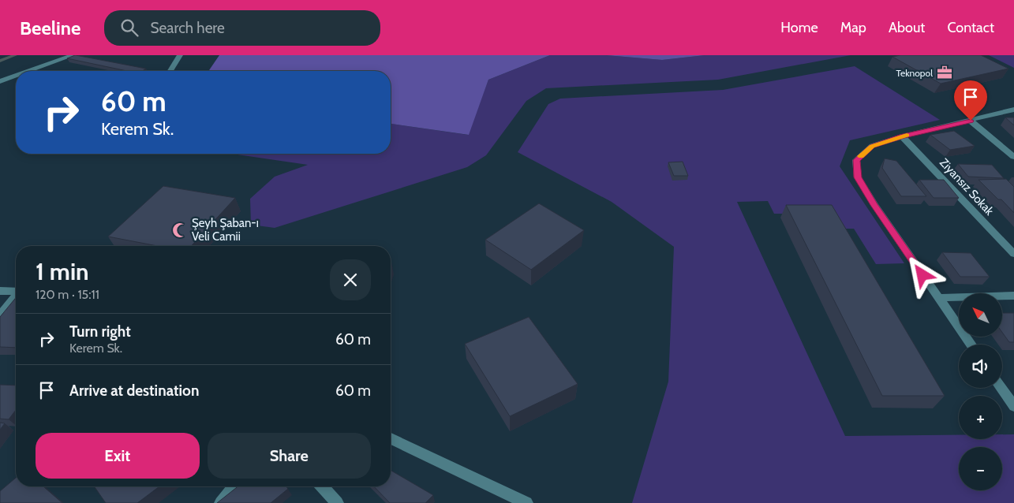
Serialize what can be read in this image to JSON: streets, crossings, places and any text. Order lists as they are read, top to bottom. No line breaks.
{"streets":{"street":["Ziyansız Sokak"]},"places":{"office":["Teknopol"],"mosque":["Şeyh Şaban-ı Veli Camii"]},"north":"top left","page":{"header":"Beeline","search":"Search here","nav":["Home","Map","About","Contact"],"turn":["60 m","Kerem Sk."],"heading":["1 min","120 m · 15:11"],"map_buttons":["+","−"],"list":[{"name":"Turn right","note":"Kerem Sk.","value":"60 m"},{"name":"Arrive at destination","value":"60 m"}],"buttons":["Exit","Share"]}}
